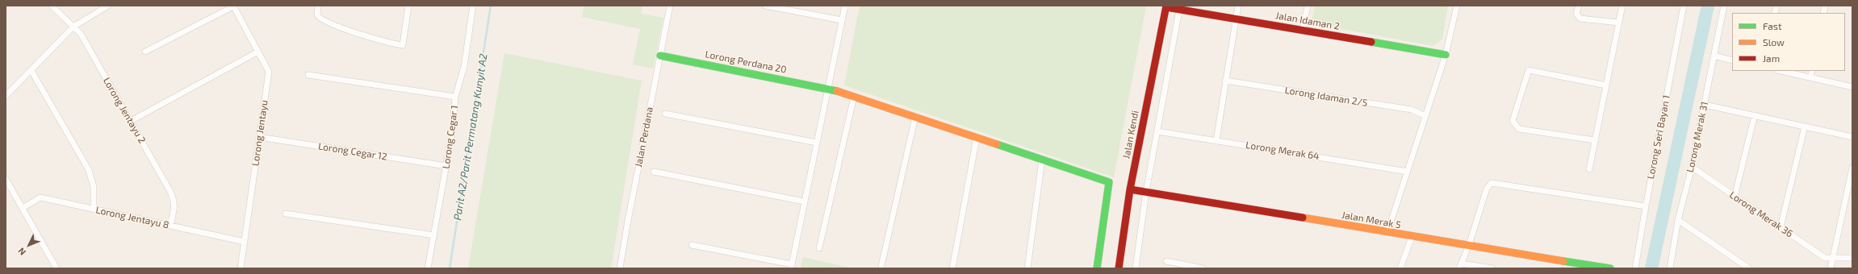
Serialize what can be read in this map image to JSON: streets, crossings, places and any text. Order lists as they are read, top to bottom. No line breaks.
{"streets":{"street":["Jalan Idaman 2","Lorong Perdana 20","Lorong Idaman 2/5","Lorong Jentayu 2","Lorong Jentayu","Jalan Kendi","Lorong Cegar 1","Jalan Perdana","Lorong Seri Bayan 1","Lorong Merak 31","Lorong Merak 64","Lorong Cegar 12","Lorong Merak 36","Lorong Jentayu 8","Jalan Merak 5"]},"crossings":[["Jalan Idaman 2","Jalan Kendi"],["Lorong Perdana 20","Jalan Perdana"],["Lorong Jentayu 2","Lorong Jentayu 8"],["Lorong Jentayu","Lorong Cegar 12"],["Lorong Jentayu","Lorong Jentayu 8"],["Jalan Kendi","Jalan Merak 5"],["Lorong Cegar 1","Lorong Cegar 12"],["Lorong Merak 31","Lorong Merak 36"]],"water":["Parit A2/Parit Permatang Kunyit A2"],"legend":["Fast","Slow","Jam"],"north":"bottom left"}
